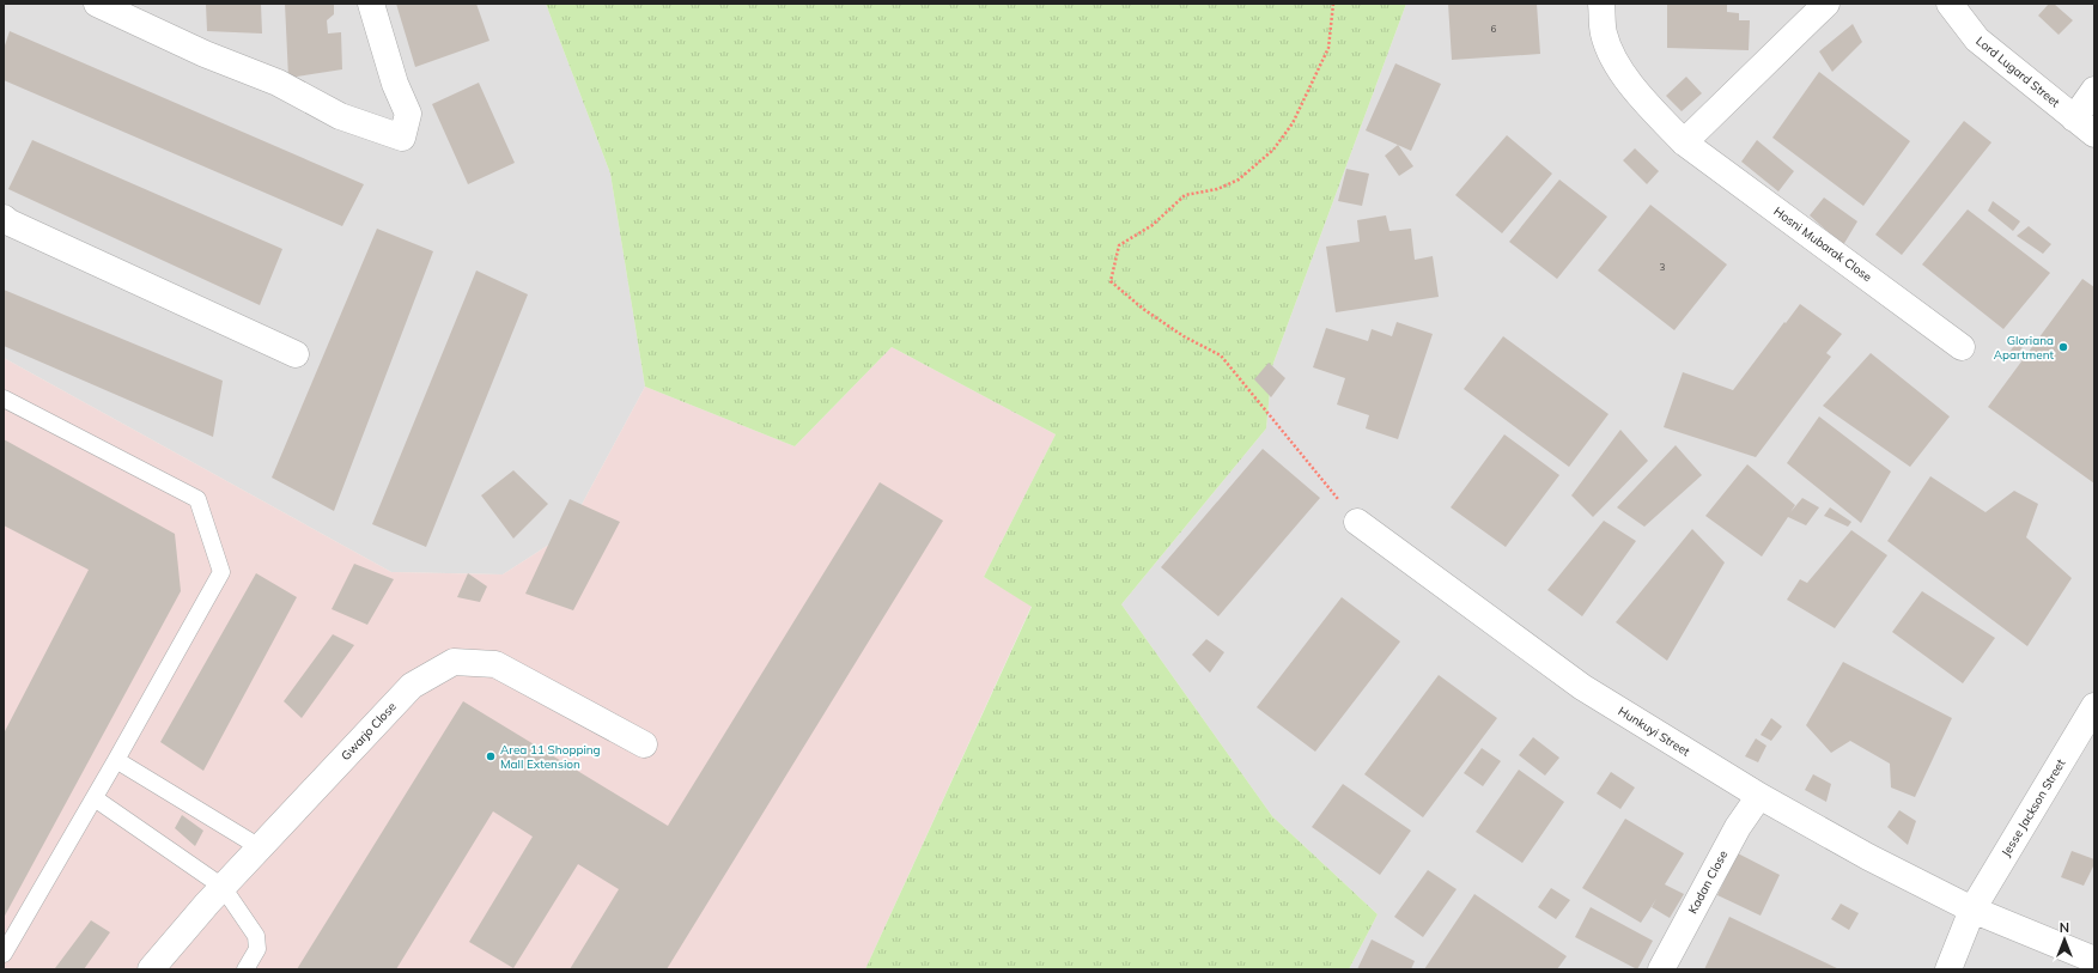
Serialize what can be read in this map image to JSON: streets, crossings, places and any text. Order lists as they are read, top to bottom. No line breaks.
{"streets":{"street":["Lord Lugard Street","Hosni Mubarak Close","Gwarjo Close","Hunkuyi Street","Jesse Jackson Street","Kadan Close"]},"crossings":[["Hunkuyi Street","Jesse Jackson Street"],["Hunkuyi Street","Kadan Close"]],"places":["Gloriana Apartment","Area 11 Shopping Mall Extension"],"house_numbers":["6","3"],"north":"top"}
